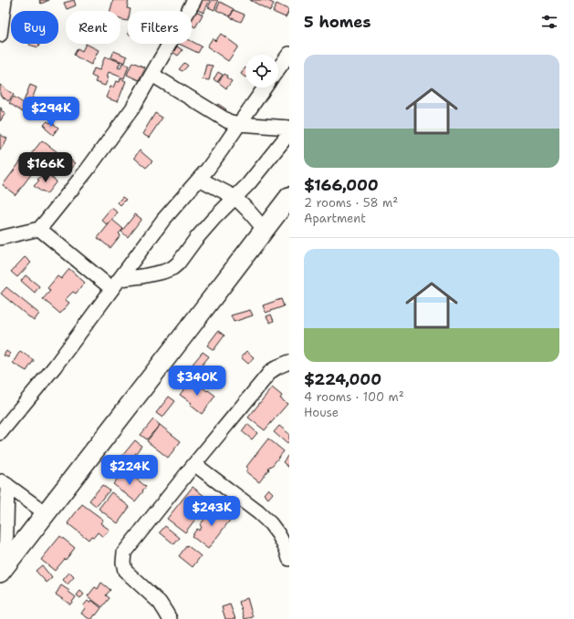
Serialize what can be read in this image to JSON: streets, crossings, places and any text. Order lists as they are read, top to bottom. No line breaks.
{"page":{"heading":"5 homes","chip":["Buy","Rent","Filters"],"list":[{"name":"$166,000","note":"2 rooms · 58 m² · Apartment"},{"name":"$224,000","note":"4 rooms · 100 m² · House"}],"price":["$294K","$166K","$340K","$224K","$243K"]}}
